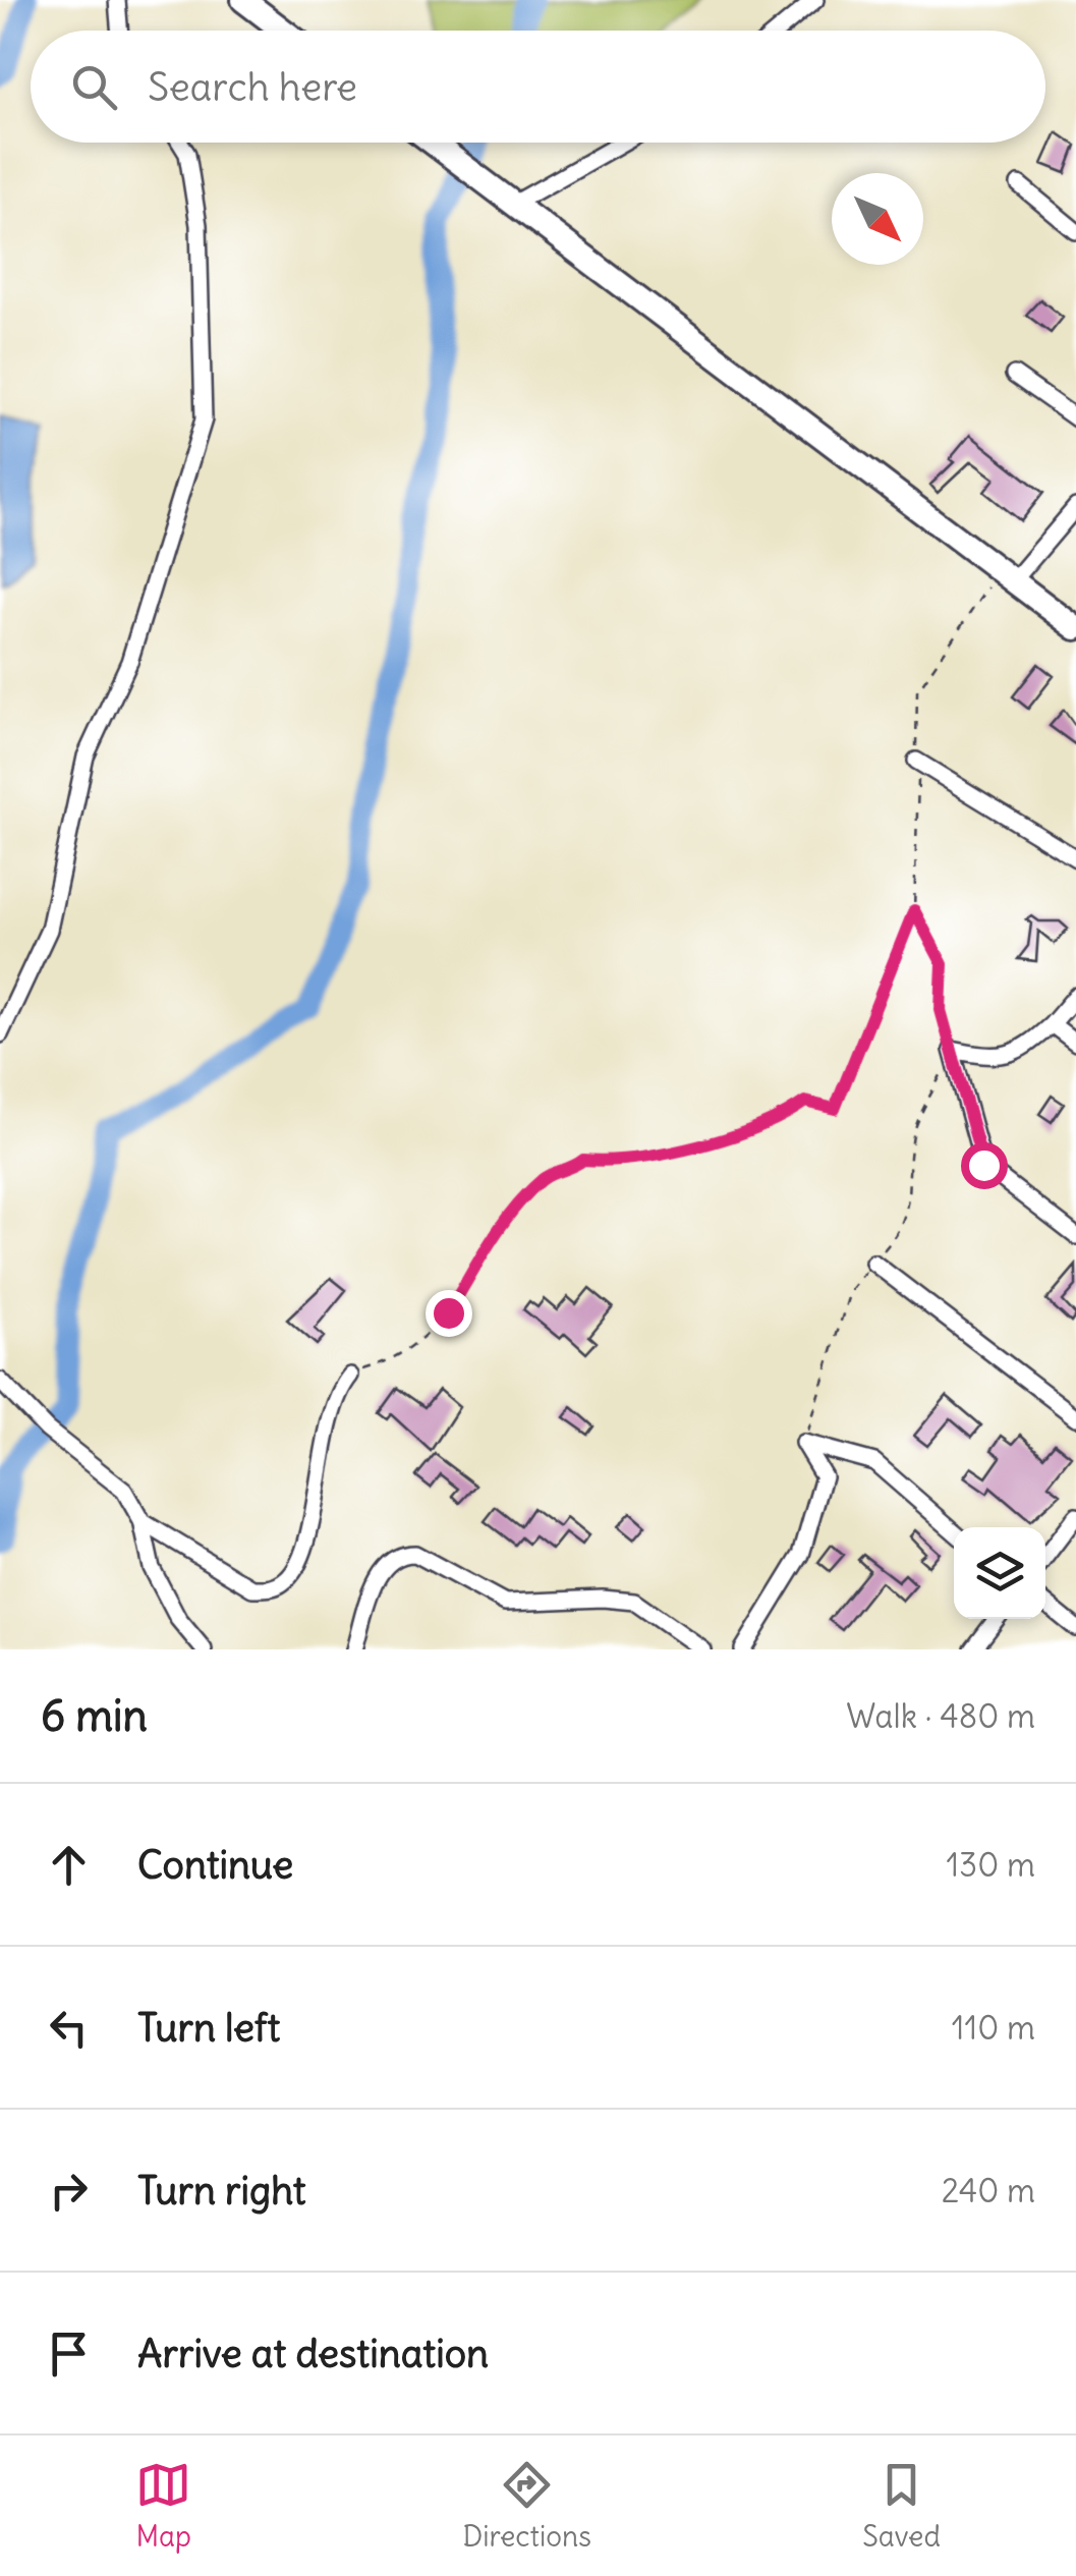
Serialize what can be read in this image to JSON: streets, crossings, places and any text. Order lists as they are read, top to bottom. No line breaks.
{"north":"bottom right","page":{"search":"Search here","heading":["6 min","Walk · 480 m"],"list":[["Continue","130 m"],["Turn left","110 m"],["Turn right","240 m"],"Arrive at destination"],"nav":["Map","Directions","Saved"]}}
